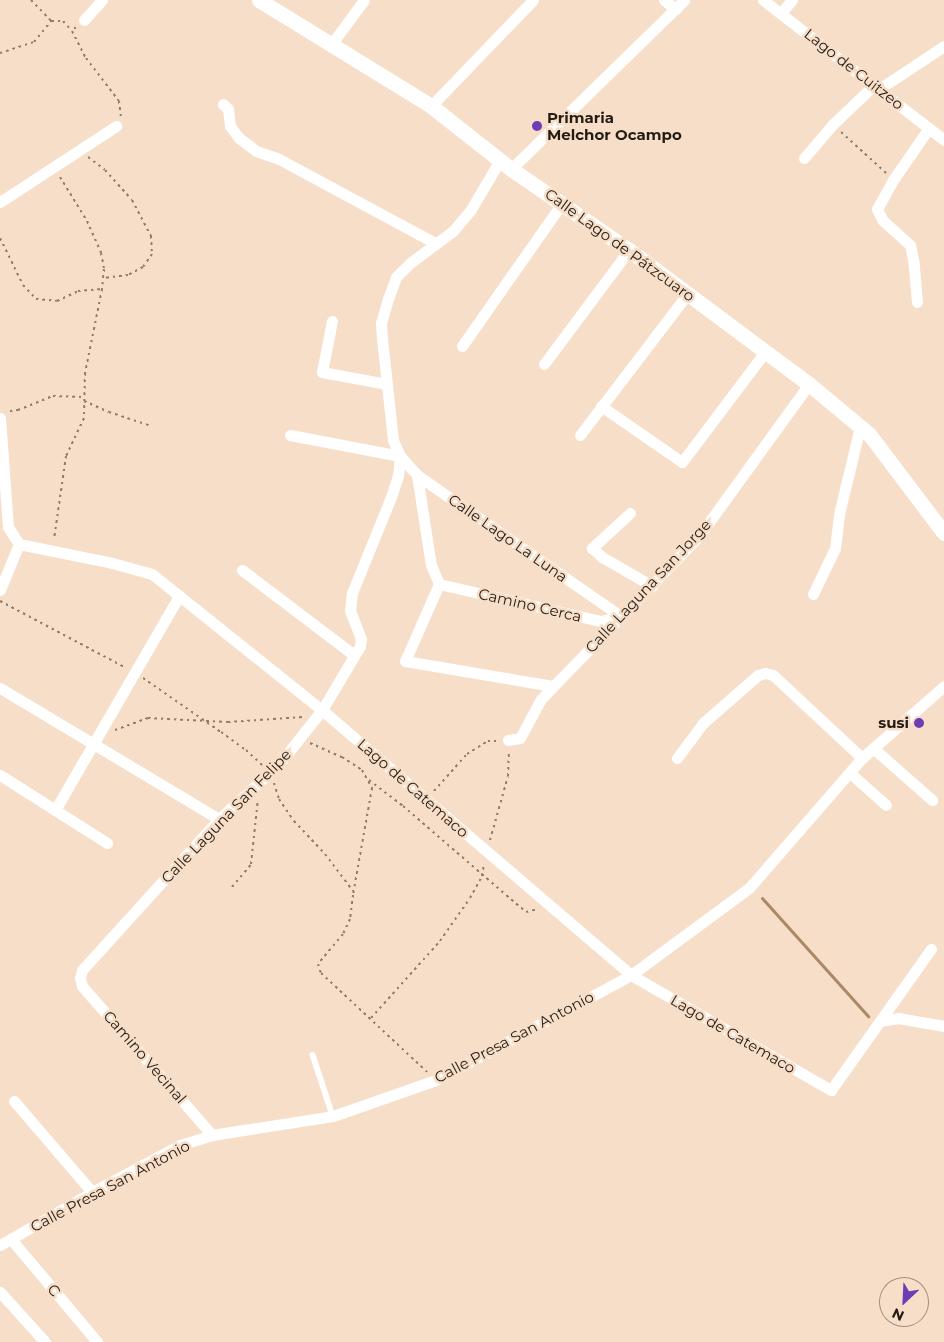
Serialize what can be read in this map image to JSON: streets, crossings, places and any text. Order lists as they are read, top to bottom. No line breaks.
{"streets":{"street":["Lago de Cuitzeo","Calle Lago de Pátzcuaro","Calle Lago La Luna","Calle Laguna San Jorge","Camino Cerca","Lago de Catemaco","Calle Laguna San Felipe","Calle Presa San Antonio","Camino Vecinal","C"]},"crossings":[["Calle Lago de Pátzcuaro","Calle Laguna San Jorge"],["Calle Lago de Pátzcuaro","Calle Laguna San Felipe"],["Calle Lago La Luna","Calle Laguna San Jorge"],["Calle Lago La Luna","Camino Cerca"],["Calle Lago La Luna","Calle Laguna San Felipe"],["Calle Laguna San Jorge","Camino Cerca"],["Lago de Catemaco","Calle Laguna San Felipe"],["Lago de Catemaco","Calle Presa San Antonio"],["Calle Laguna San Felipe","Camino Vecinal"],["Calle Presa San Antonio","Camino Vecinal"],["Calle Presa San Antonio","C"]],"places":["Primaria Melchor Ocampo","susi"],"north":"bottom left"}
